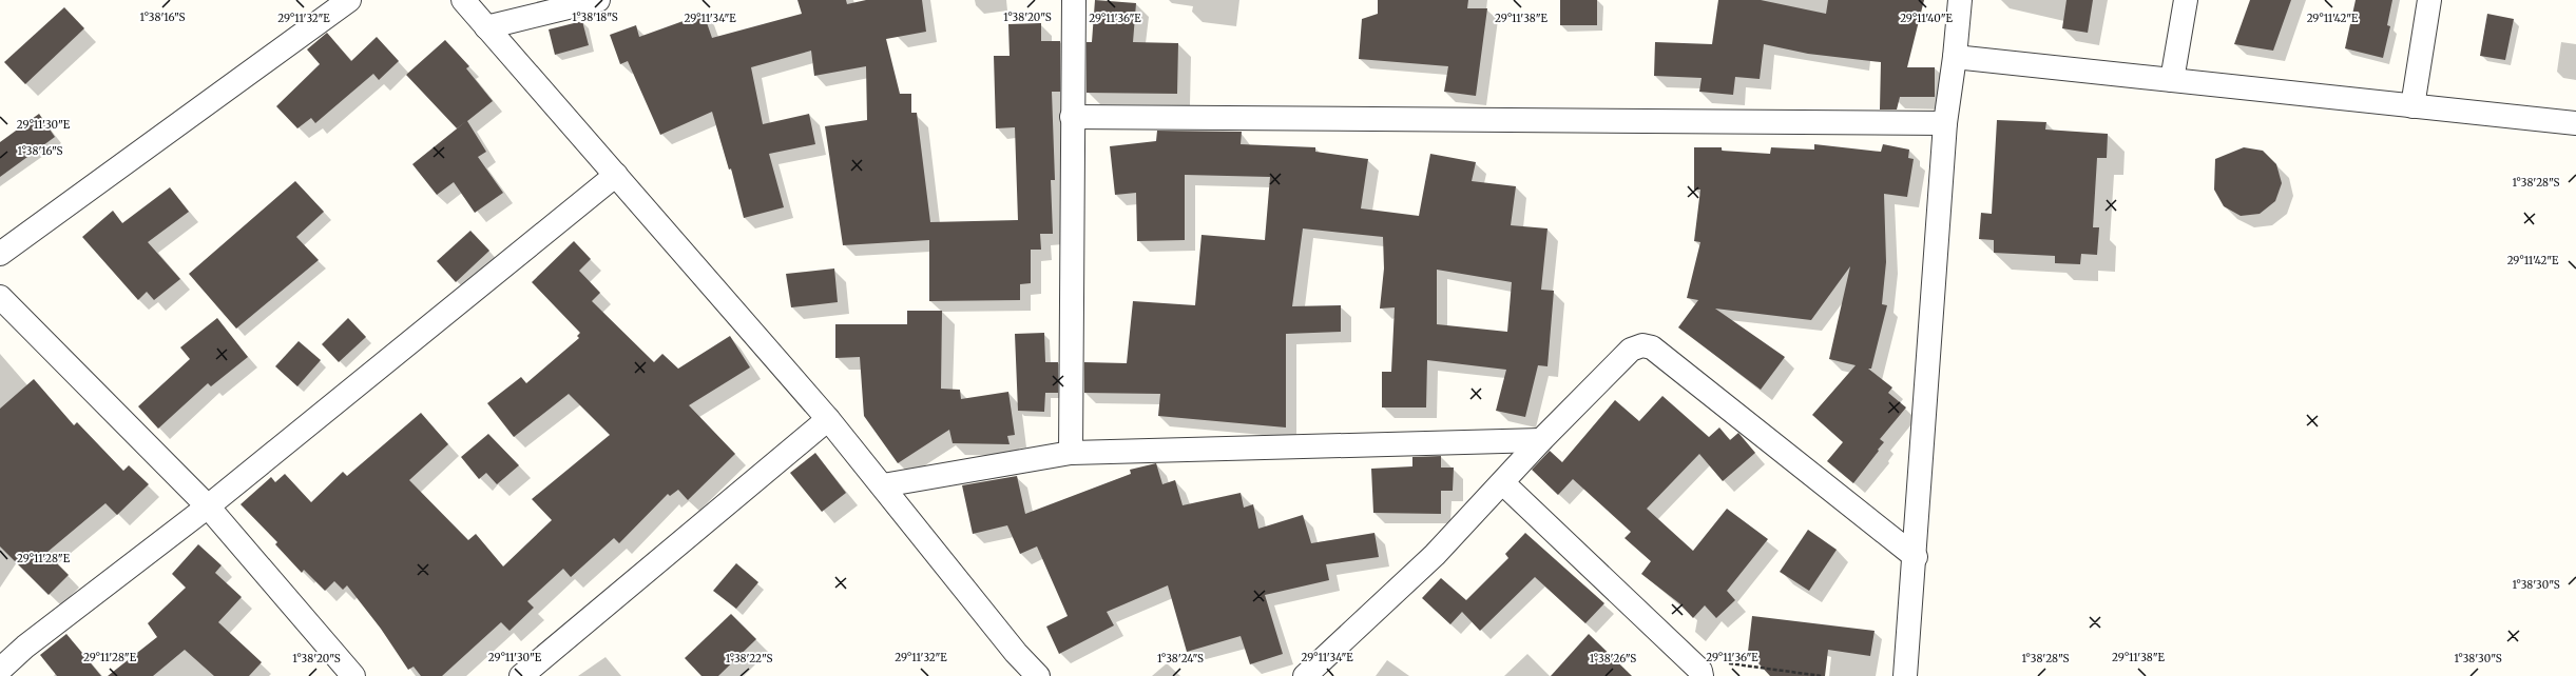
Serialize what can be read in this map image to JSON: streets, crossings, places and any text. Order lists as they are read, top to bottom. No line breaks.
{"coordinates":["1°38'16\"S","1°38'18\"S","1°38'20\"S","29°11'32\"E","29°11'34\"E","29°11'36\"E","29°11'38\"E","29°11'40\"E","29°11'42\"E","29°11'30\"E","1°38'28\"S","29°11'28\"E","1°38'30\"S","1°38'22\"S","1°38'24\"S","1°38'26\"S"]}
